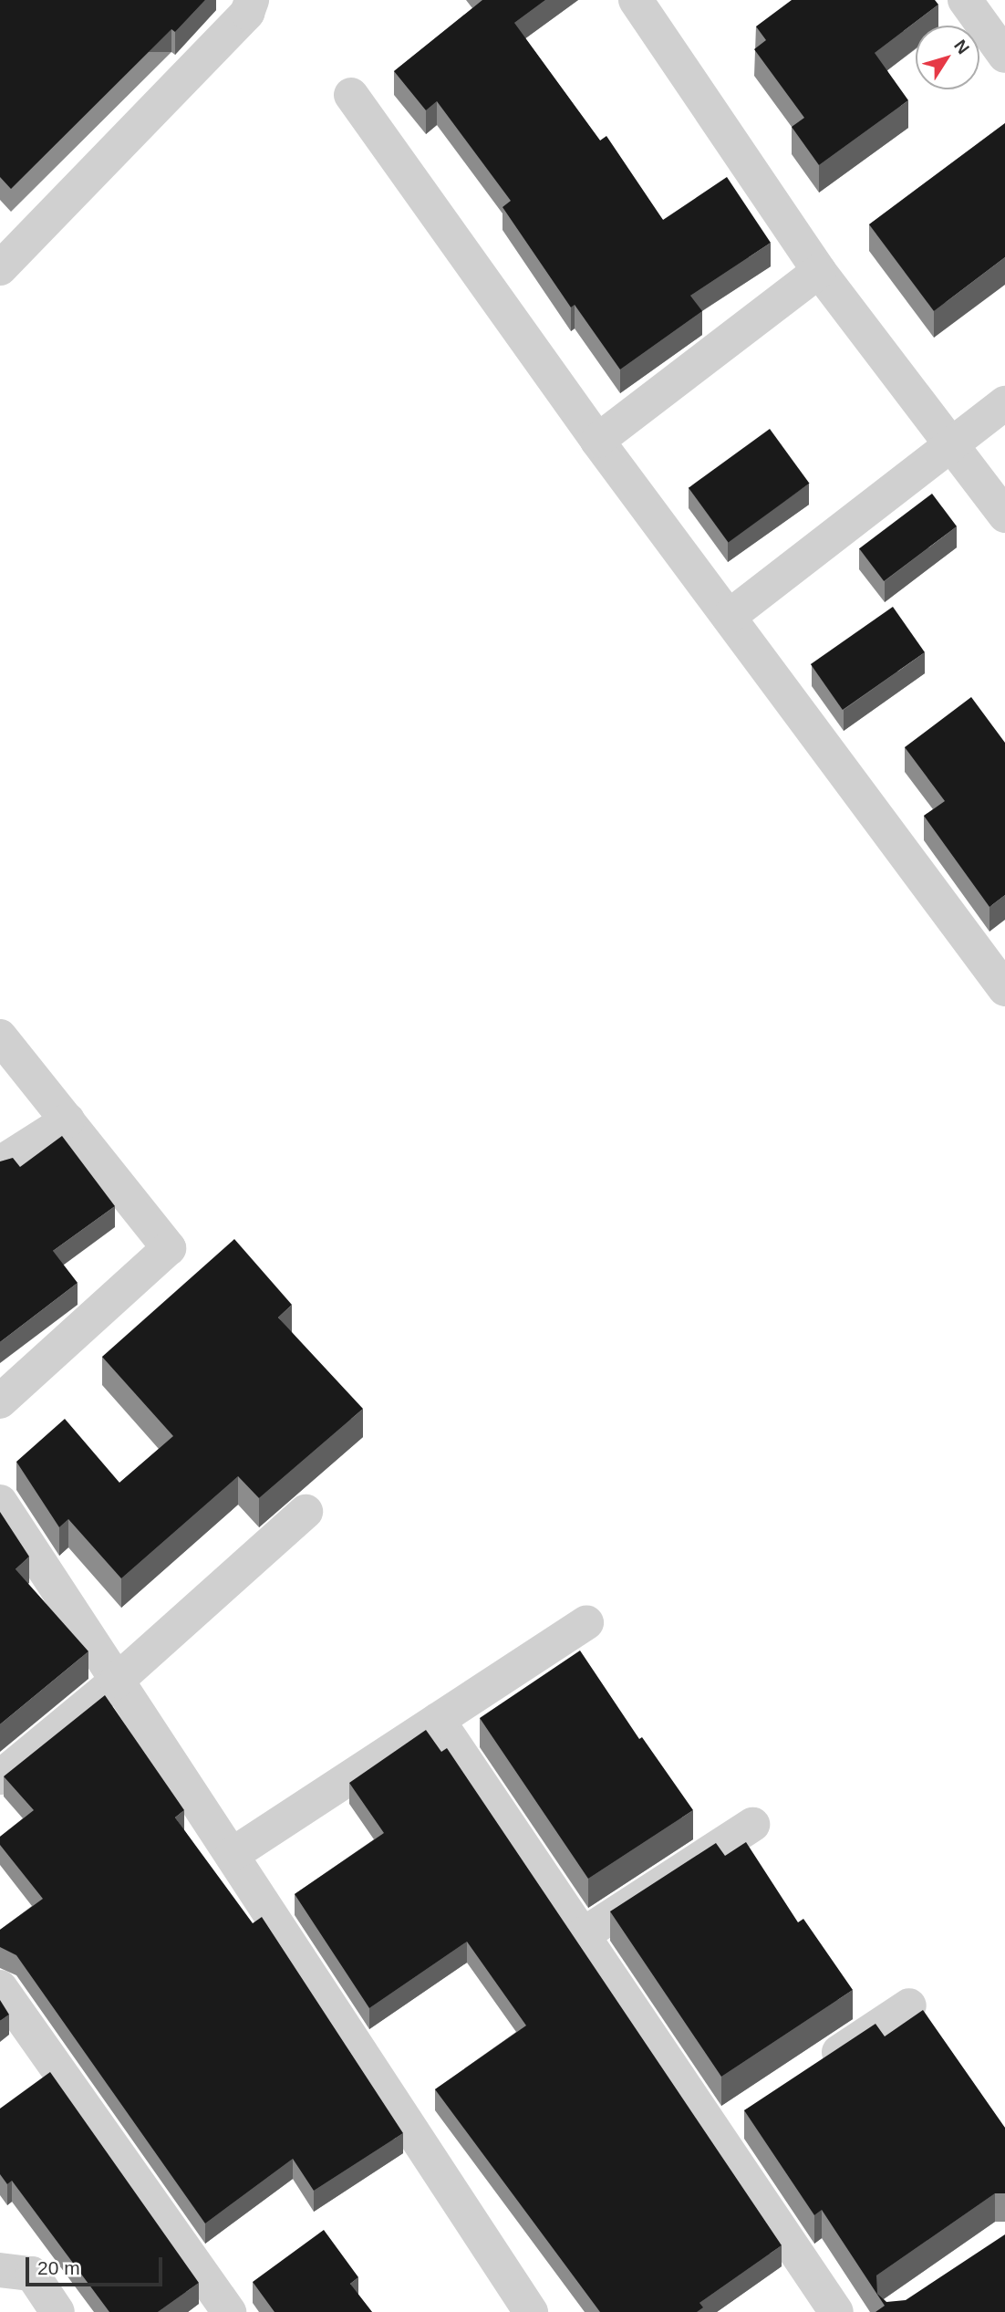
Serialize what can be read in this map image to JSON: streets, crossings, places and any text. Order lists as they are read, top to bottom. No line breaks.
{"scale_bar":"20 m","north":"top right"}
